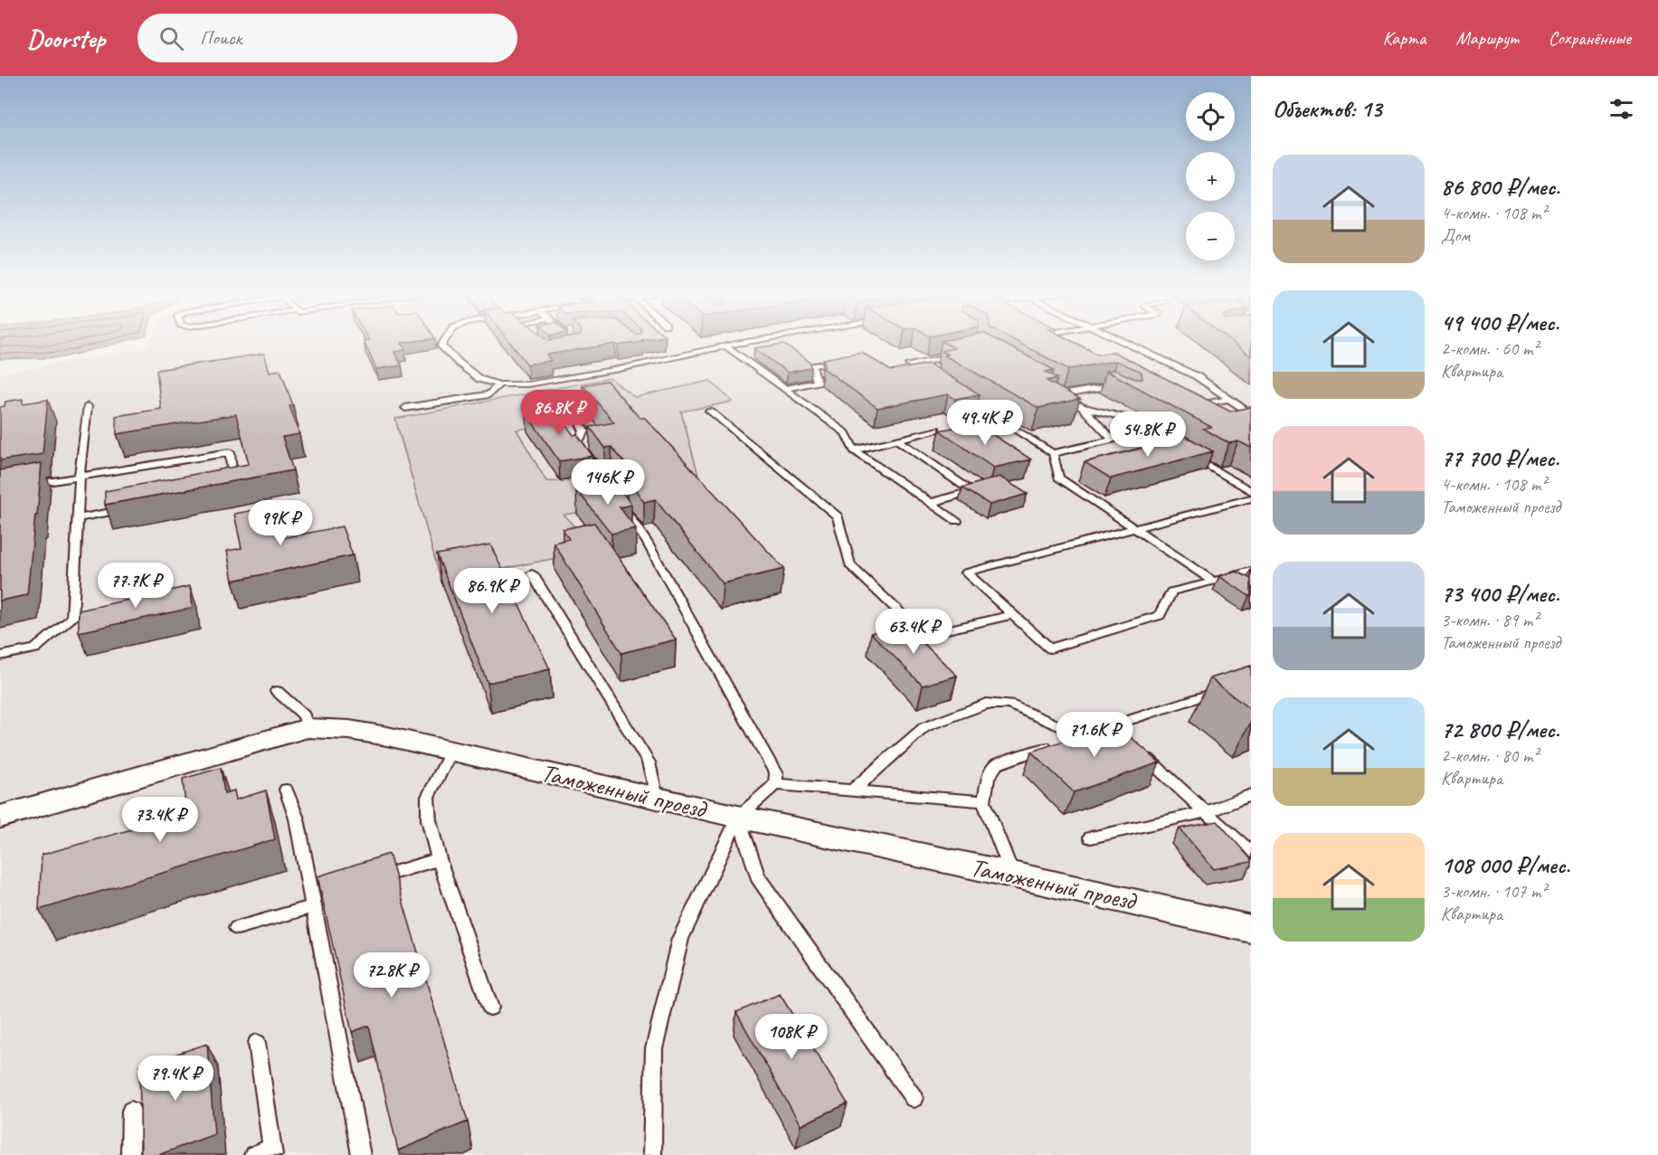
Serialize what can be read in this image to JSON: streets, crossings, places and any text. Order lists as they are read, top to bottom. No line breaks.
{"streets":{"street":["Таможенный проезд"]},"page":{"header":"Doorstep","search":"Поиск","nav":["Карта","Маршрут","Сохранённые"],"heading":"Объектов: 13","map_buttons":["+","−"],"list":[{"name":"86 800 ₽/мес.","note":"4-комн. · 108 m² · Дом"},{"name":"49 400 ₽/мес.","note":"2-комн. · 60 m² · Квартира"},{"name":"77 700 ₽/мес.","note":"4-комн. · 108 m² · Таможенный проезд"},{"name":"73 400 ₽/мес.","note":"3-комн. · 89 m² · Таможенный проезд"},{"name":"72 800 ₽/мес.","note":"2-комн. · 80 m² · Квартира"},{"name":"108 000 ₽/мес.","note":"3-комн. · 107 m² · Квартира"}],"price":["86.8K ₽","49.4K ₽","54.8K ₽","146K ₽","99K ₽","77.7K ₽","86.9K ₽","63.4K ₽","71.6K ₽","73.4K ₽","72.8K ₽","108K ₽","79.4K ₽"]}}
